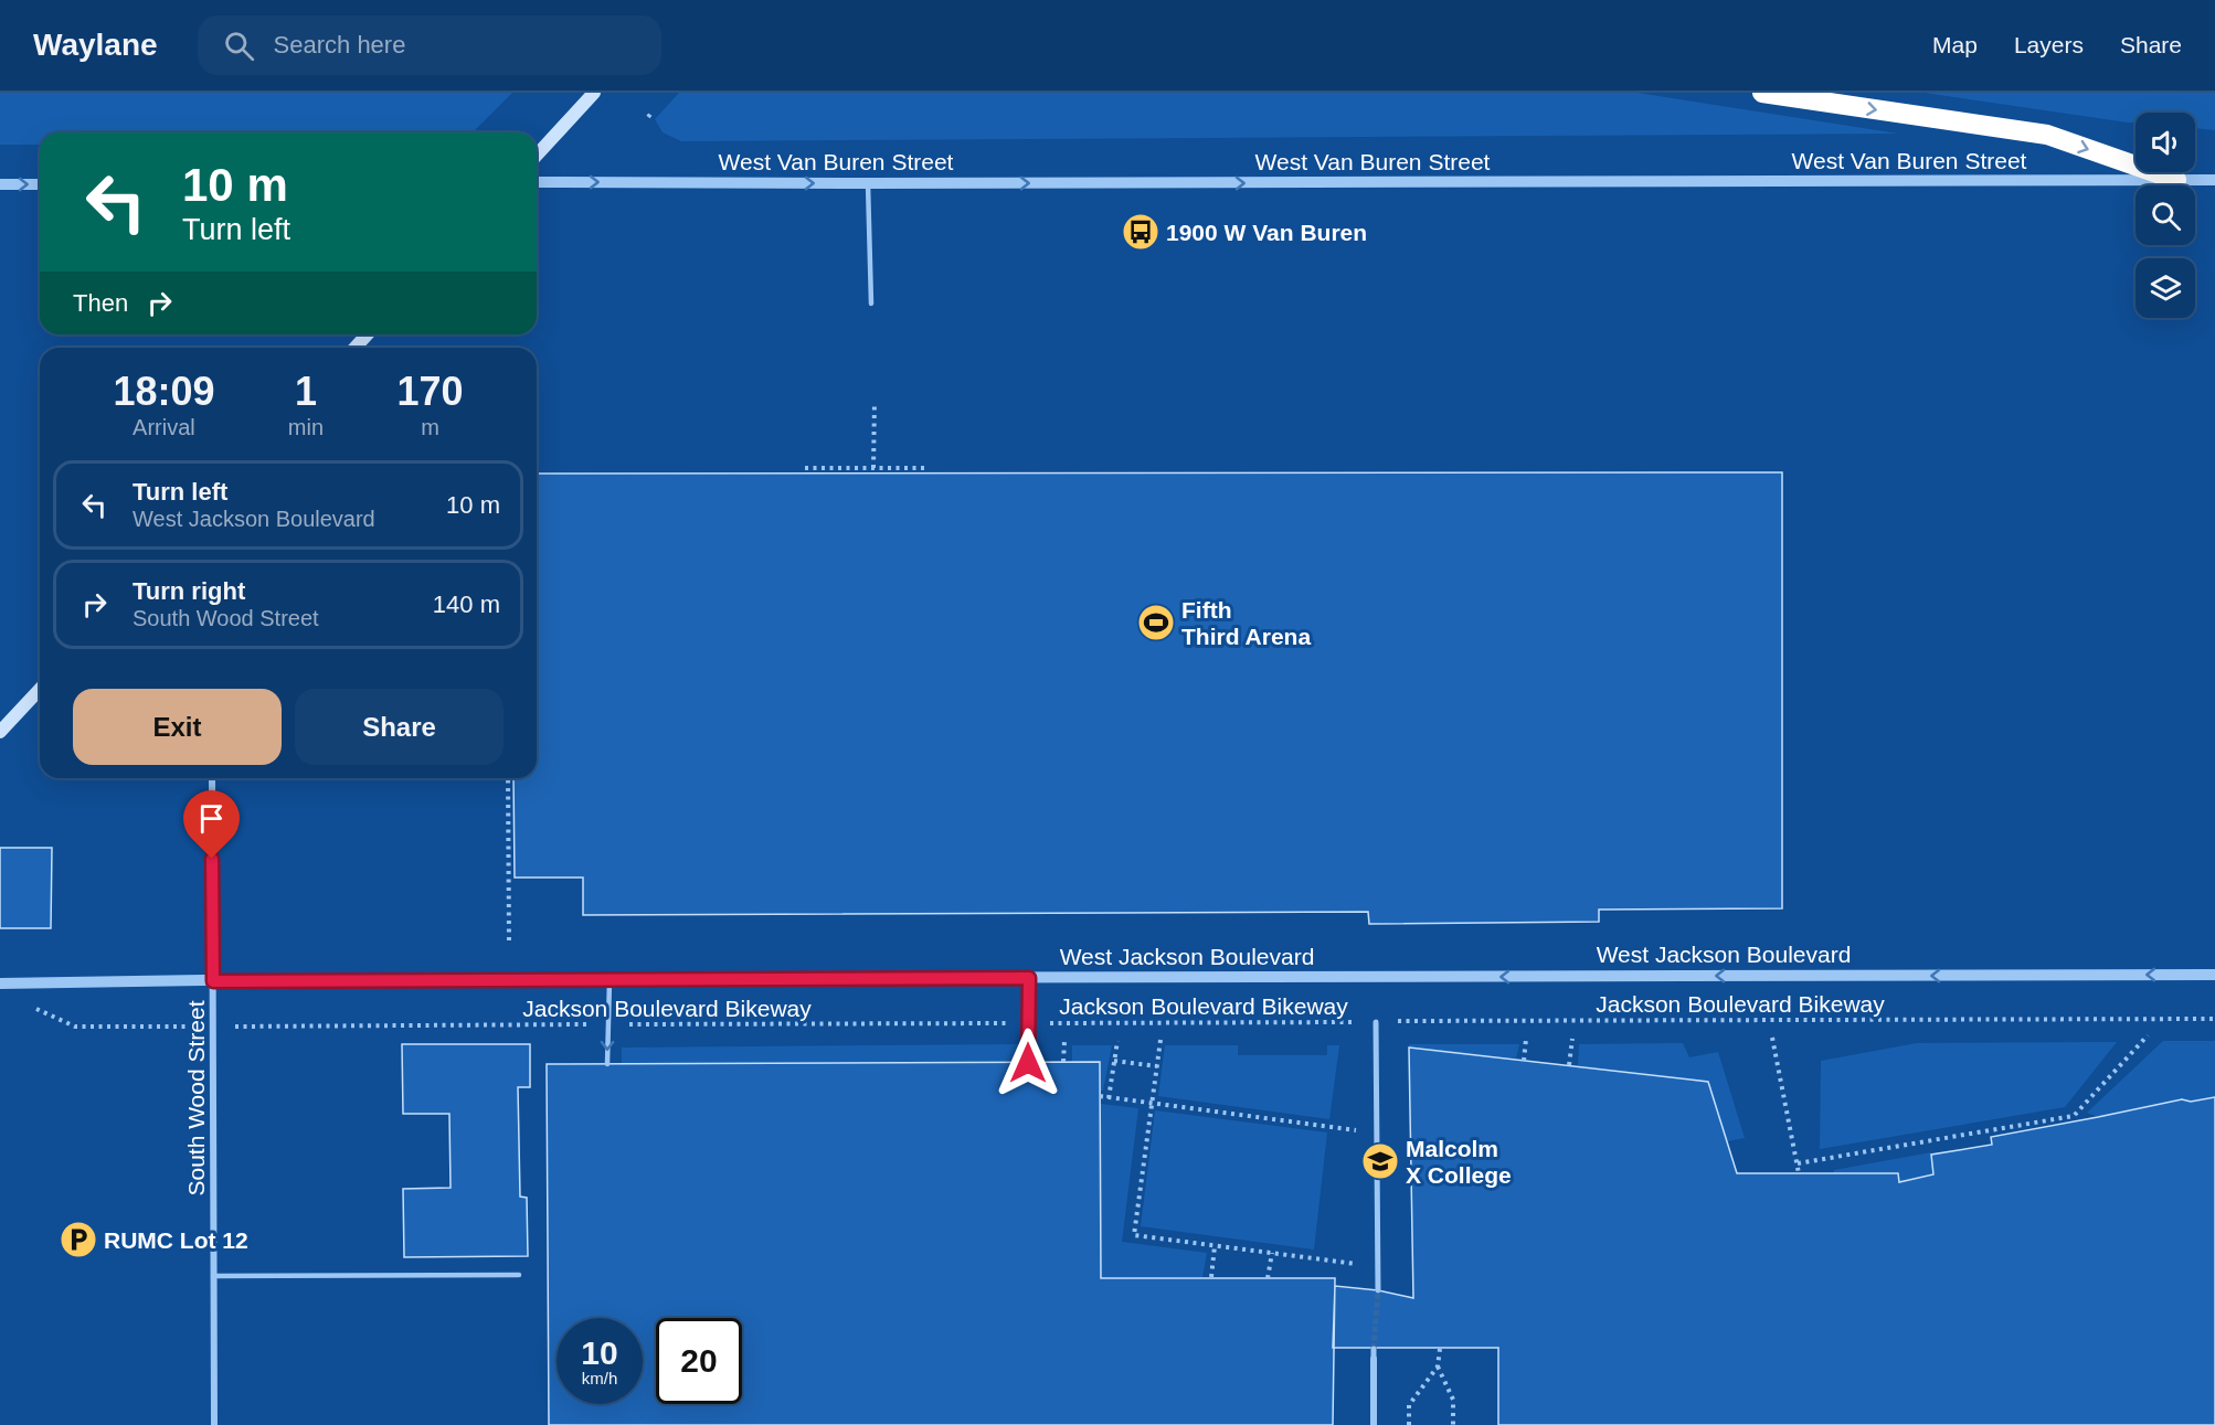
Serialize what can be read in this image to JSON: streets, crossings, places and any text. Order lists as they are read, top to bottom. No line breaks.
{"streets":{"street":["West Van Buren Street","West Jackson Boulevard","South Wood Street"],"path":["Jackson Boulevard Bikeway"]},"crossings":[["West Jackson Boulevard","South Wood Street"],["Jackson Boulevard Bikeway","South Wood Street"]],"one_way":["West Van Buren Street","West Jackson Boulevard"],"places":{"bus stop":["1900 W Van Buren"],"sports":["Fifth Third Arena"],"school or university":["Malcolm X College"],"parking":["RUMC Lot 12"]},"page":{"header":"Waylane","search":"Search here","nav":["Map","Layers","Share"],"turn":["10 m","Turn left"],"then":"Then","eta":["18:09","Arrival","1","min","170","m"],"list":[{"name":"Turn left","note":"West Jackson Boulevard","value":"10 m"},{"name":"Turn right","note":"South Wood Street","value":"140 m"}],"buttons":["Exit","Share"],"speed":"10 km/h","limit":"20"}}
